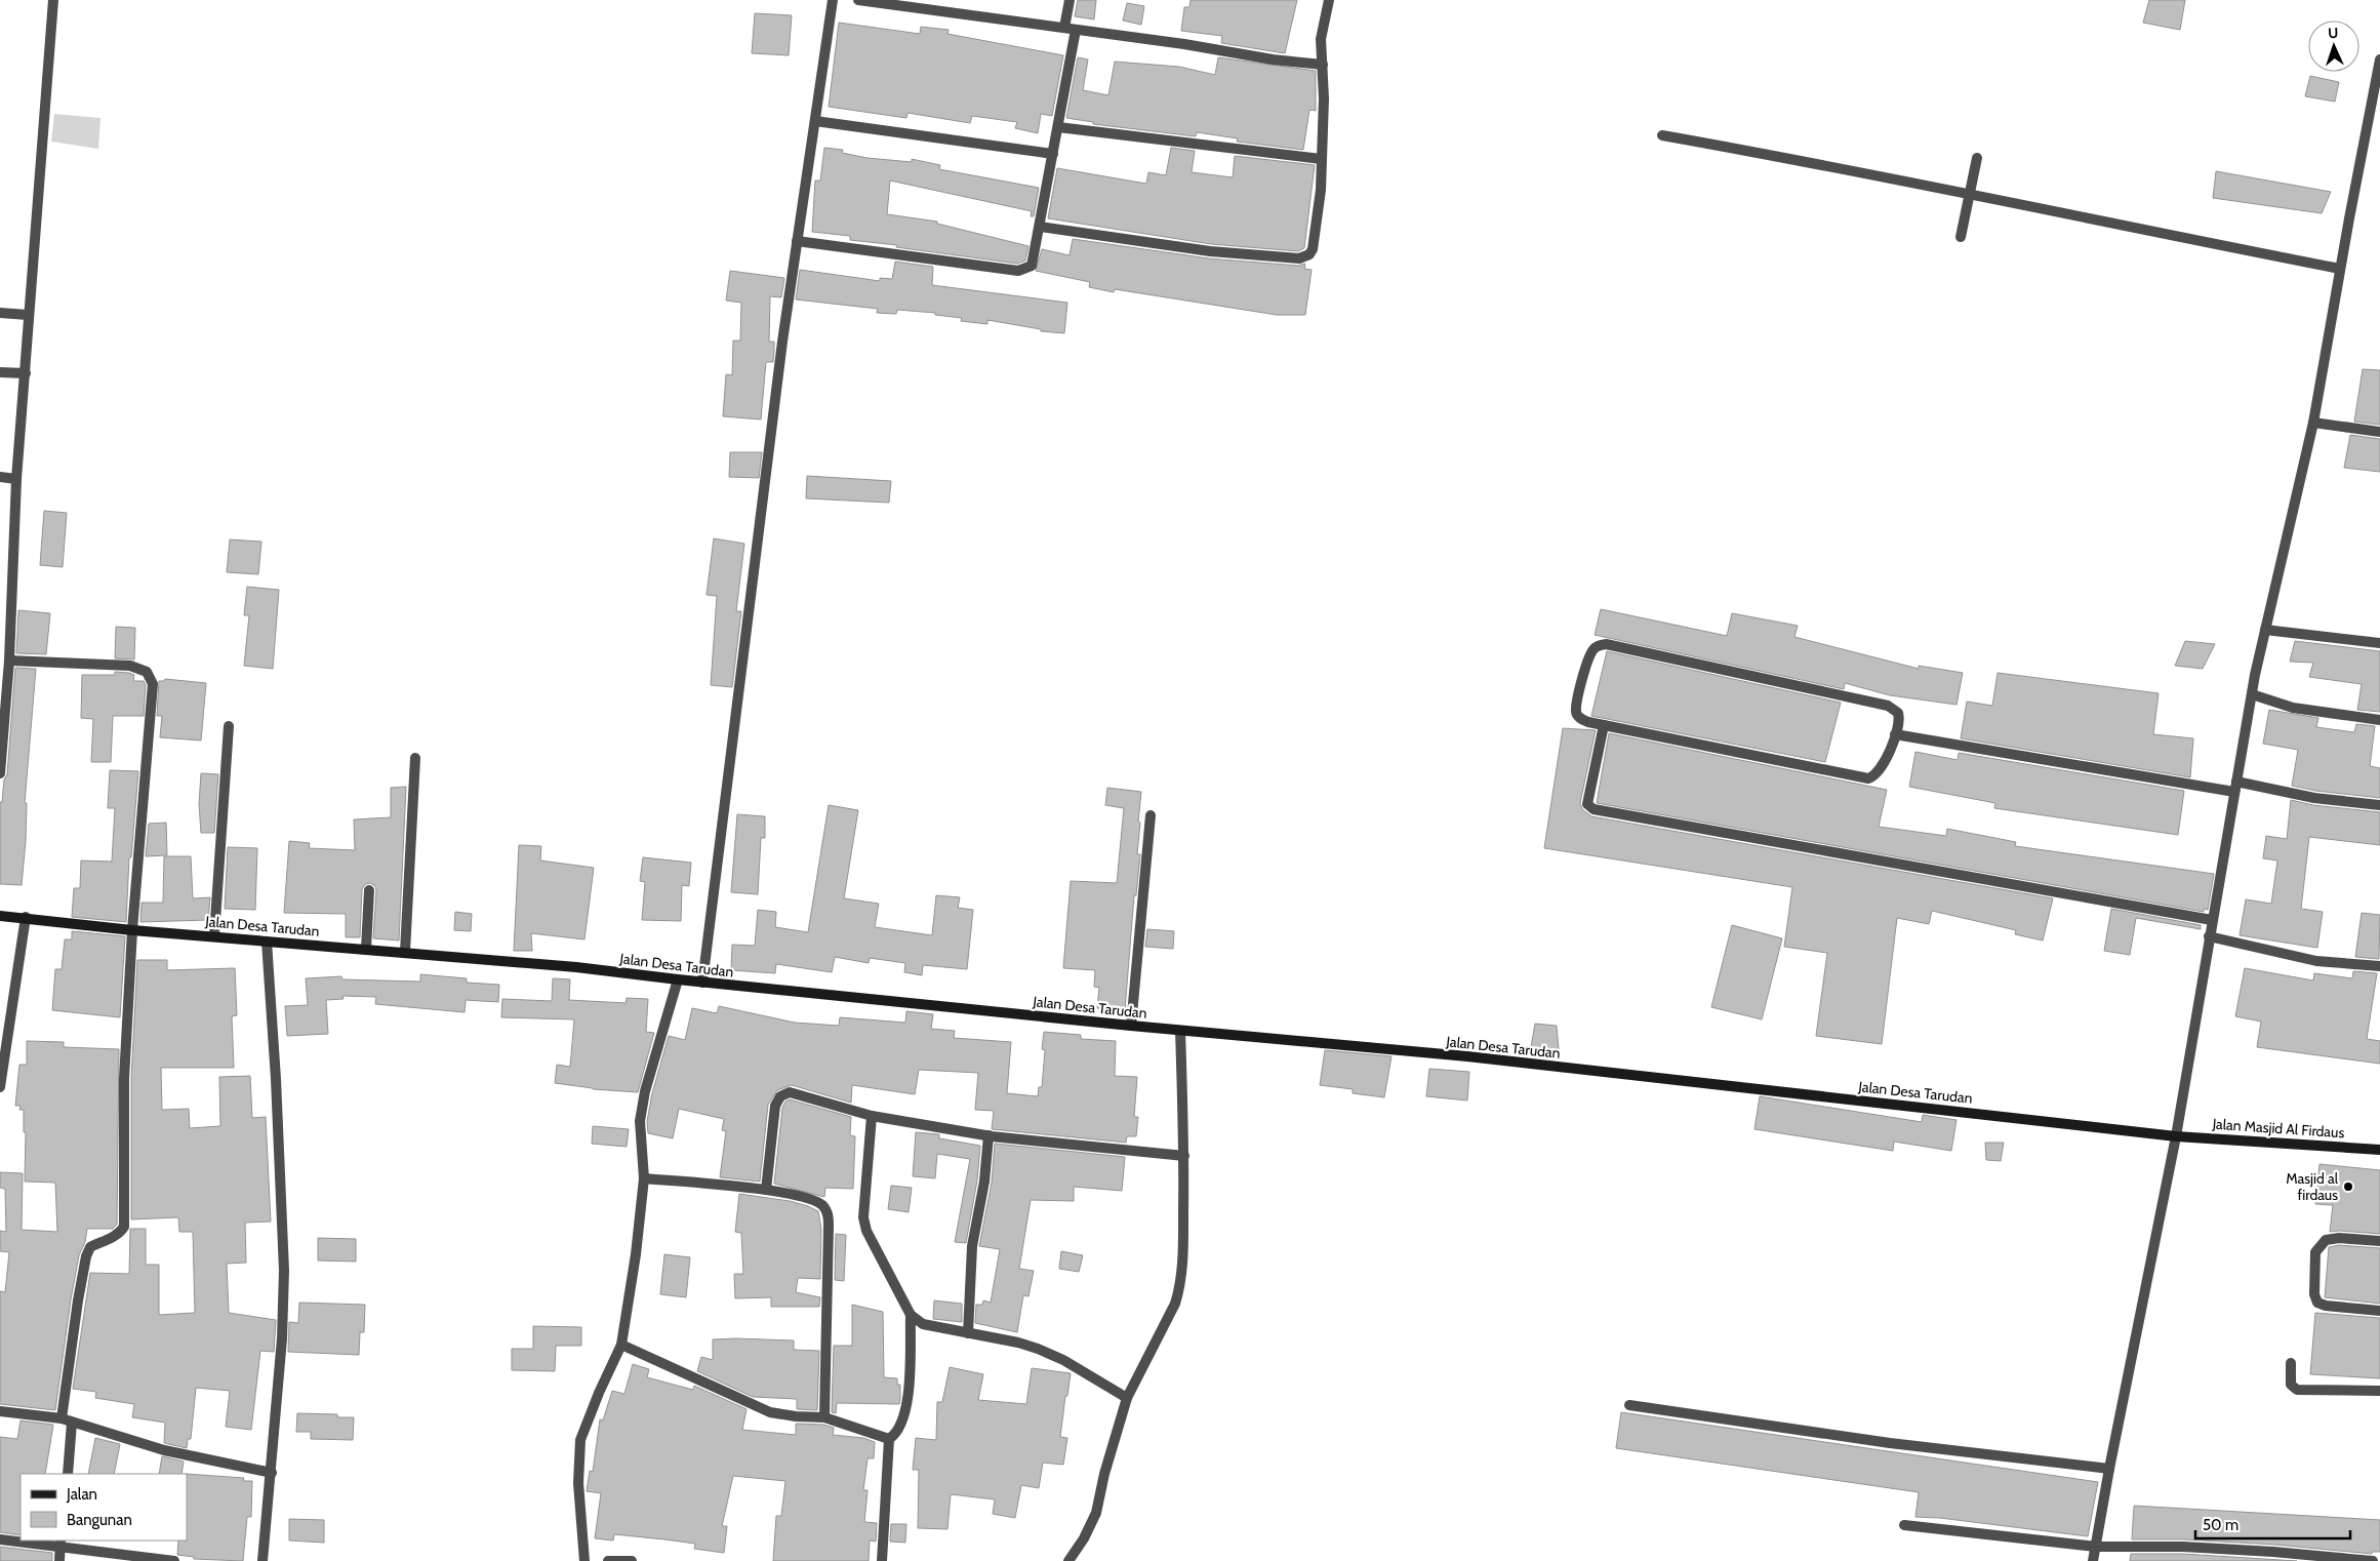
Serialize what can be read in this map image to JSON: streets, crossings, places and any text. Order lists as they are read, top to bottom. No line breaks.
{"streets":{"street":["Jalan Desa Tarudan","Jalan Masjid Al Firdaus"]},"crossings":[["Jalan Desa Tarudan","Jalan Masjid Al Firdaus"]],"places":["Masjid al firdaus"],"legend":["Jalan","Bangunan"],"scale_bar":"50 m","north":"top"}
